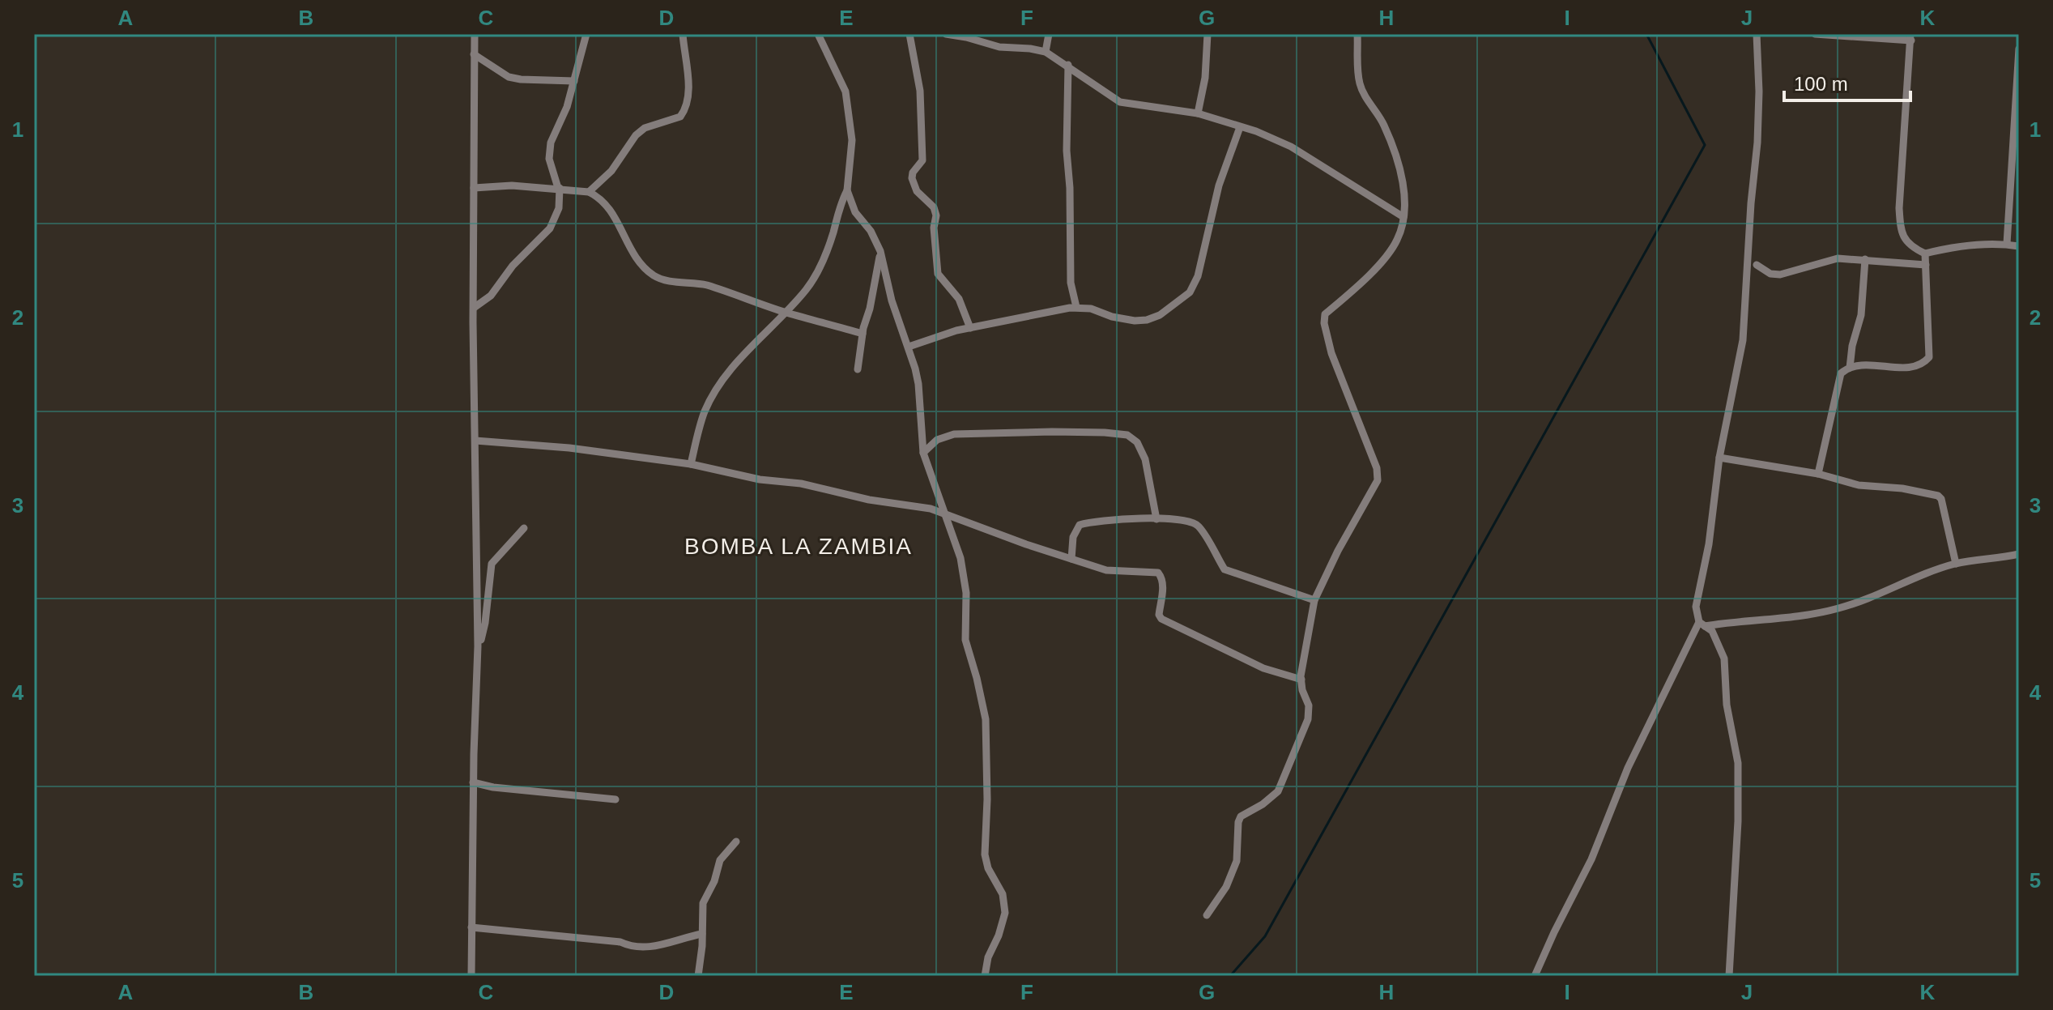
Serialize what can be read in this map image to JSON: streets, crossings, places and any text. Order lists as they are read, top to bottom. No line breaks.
{"districts":["BOMBA LA ZAMBIA"],"scale_bar":"100 m","grid":{"columns":["A","B","C","D","E","F","G","H","I","J","K"],"rows":["1","2","3","4","5"]}}
